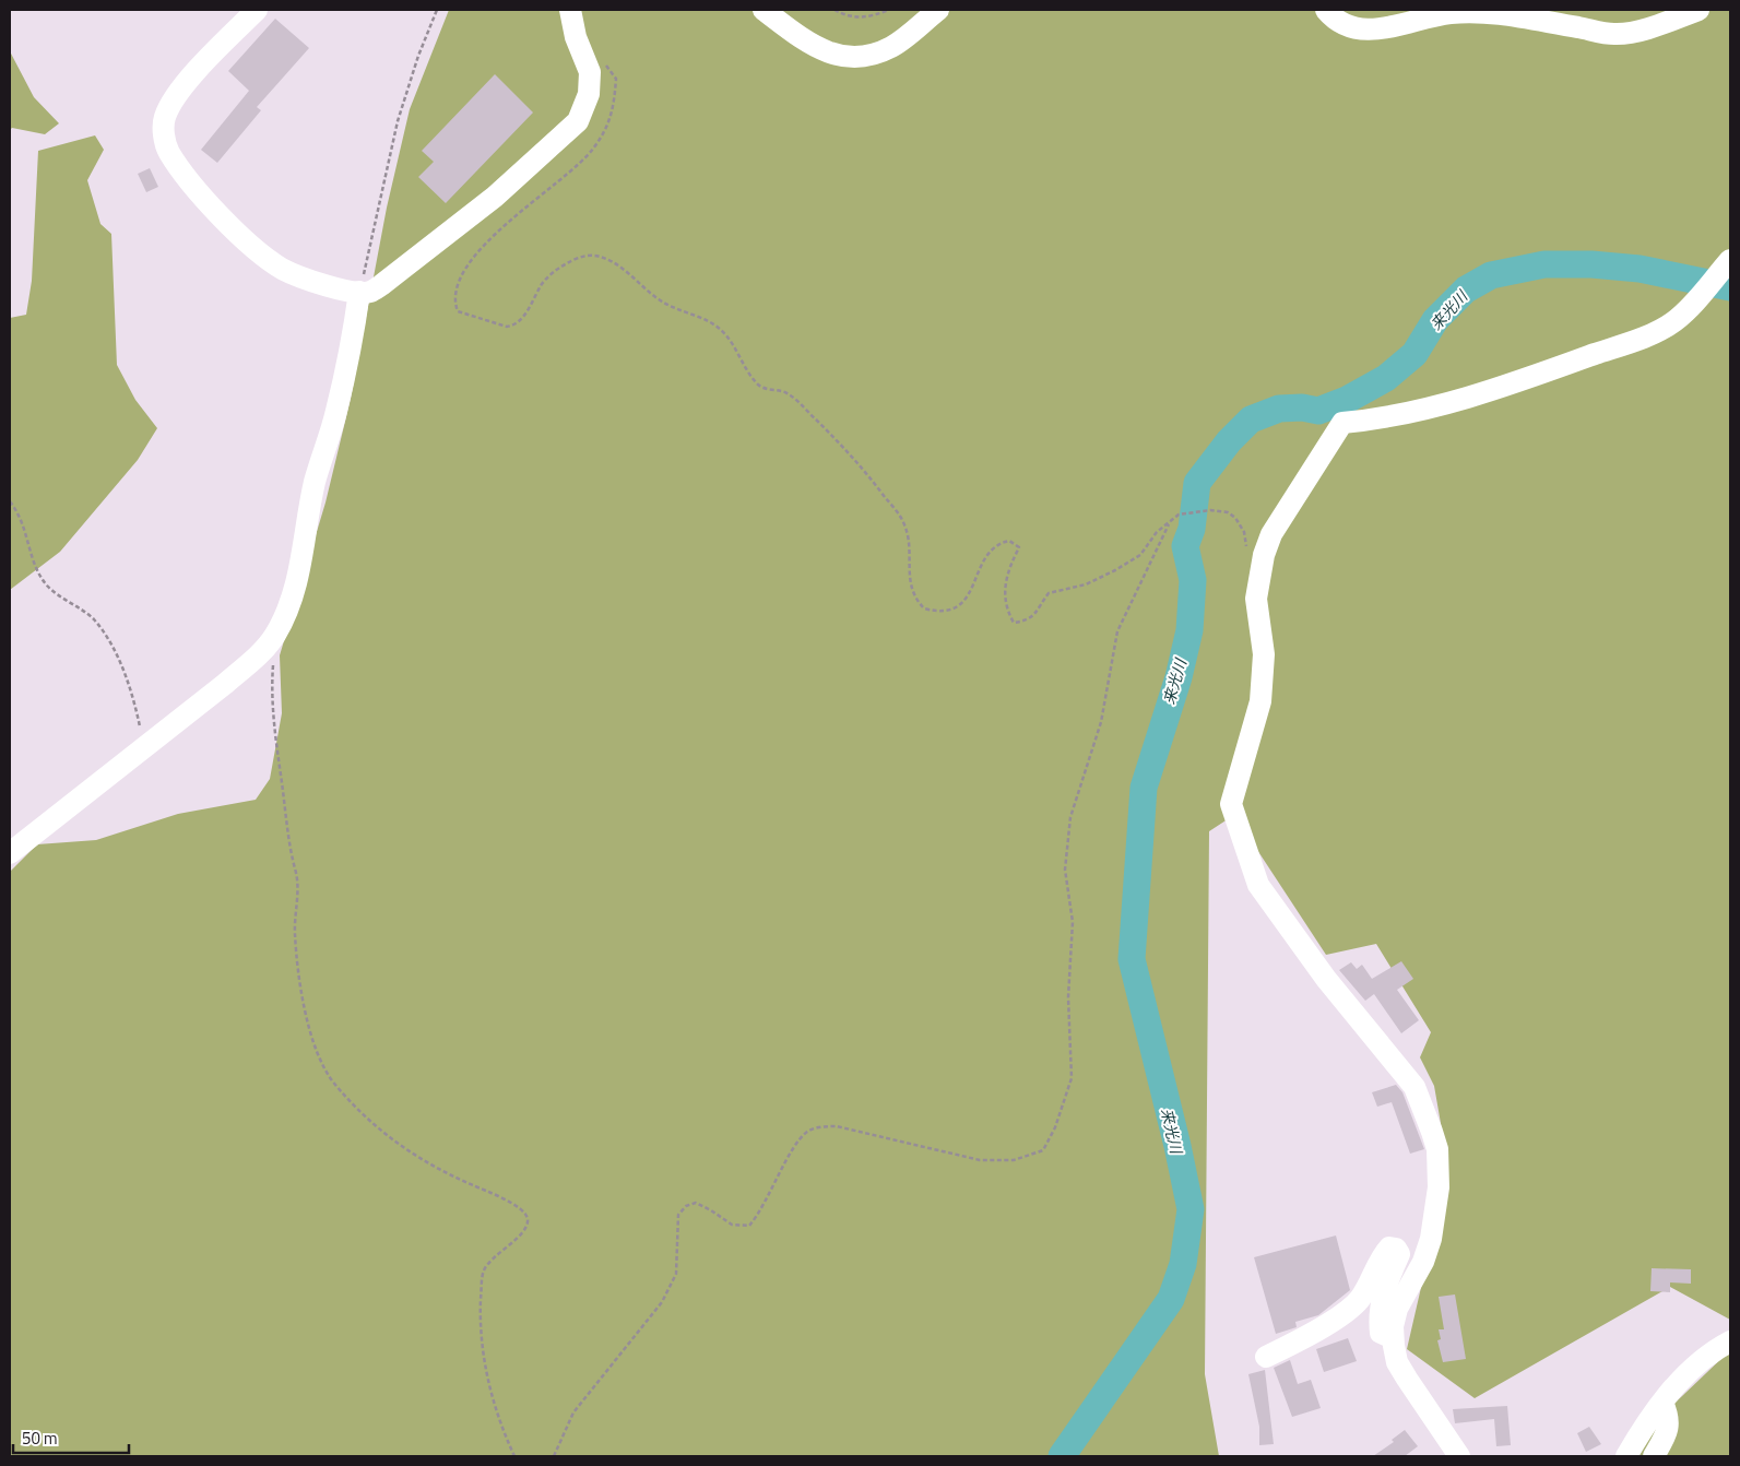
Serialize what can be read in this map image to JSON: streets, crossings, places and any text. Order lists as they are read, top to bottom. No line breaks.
{"water":["来光川"],"scale_bar":"50 m"}
